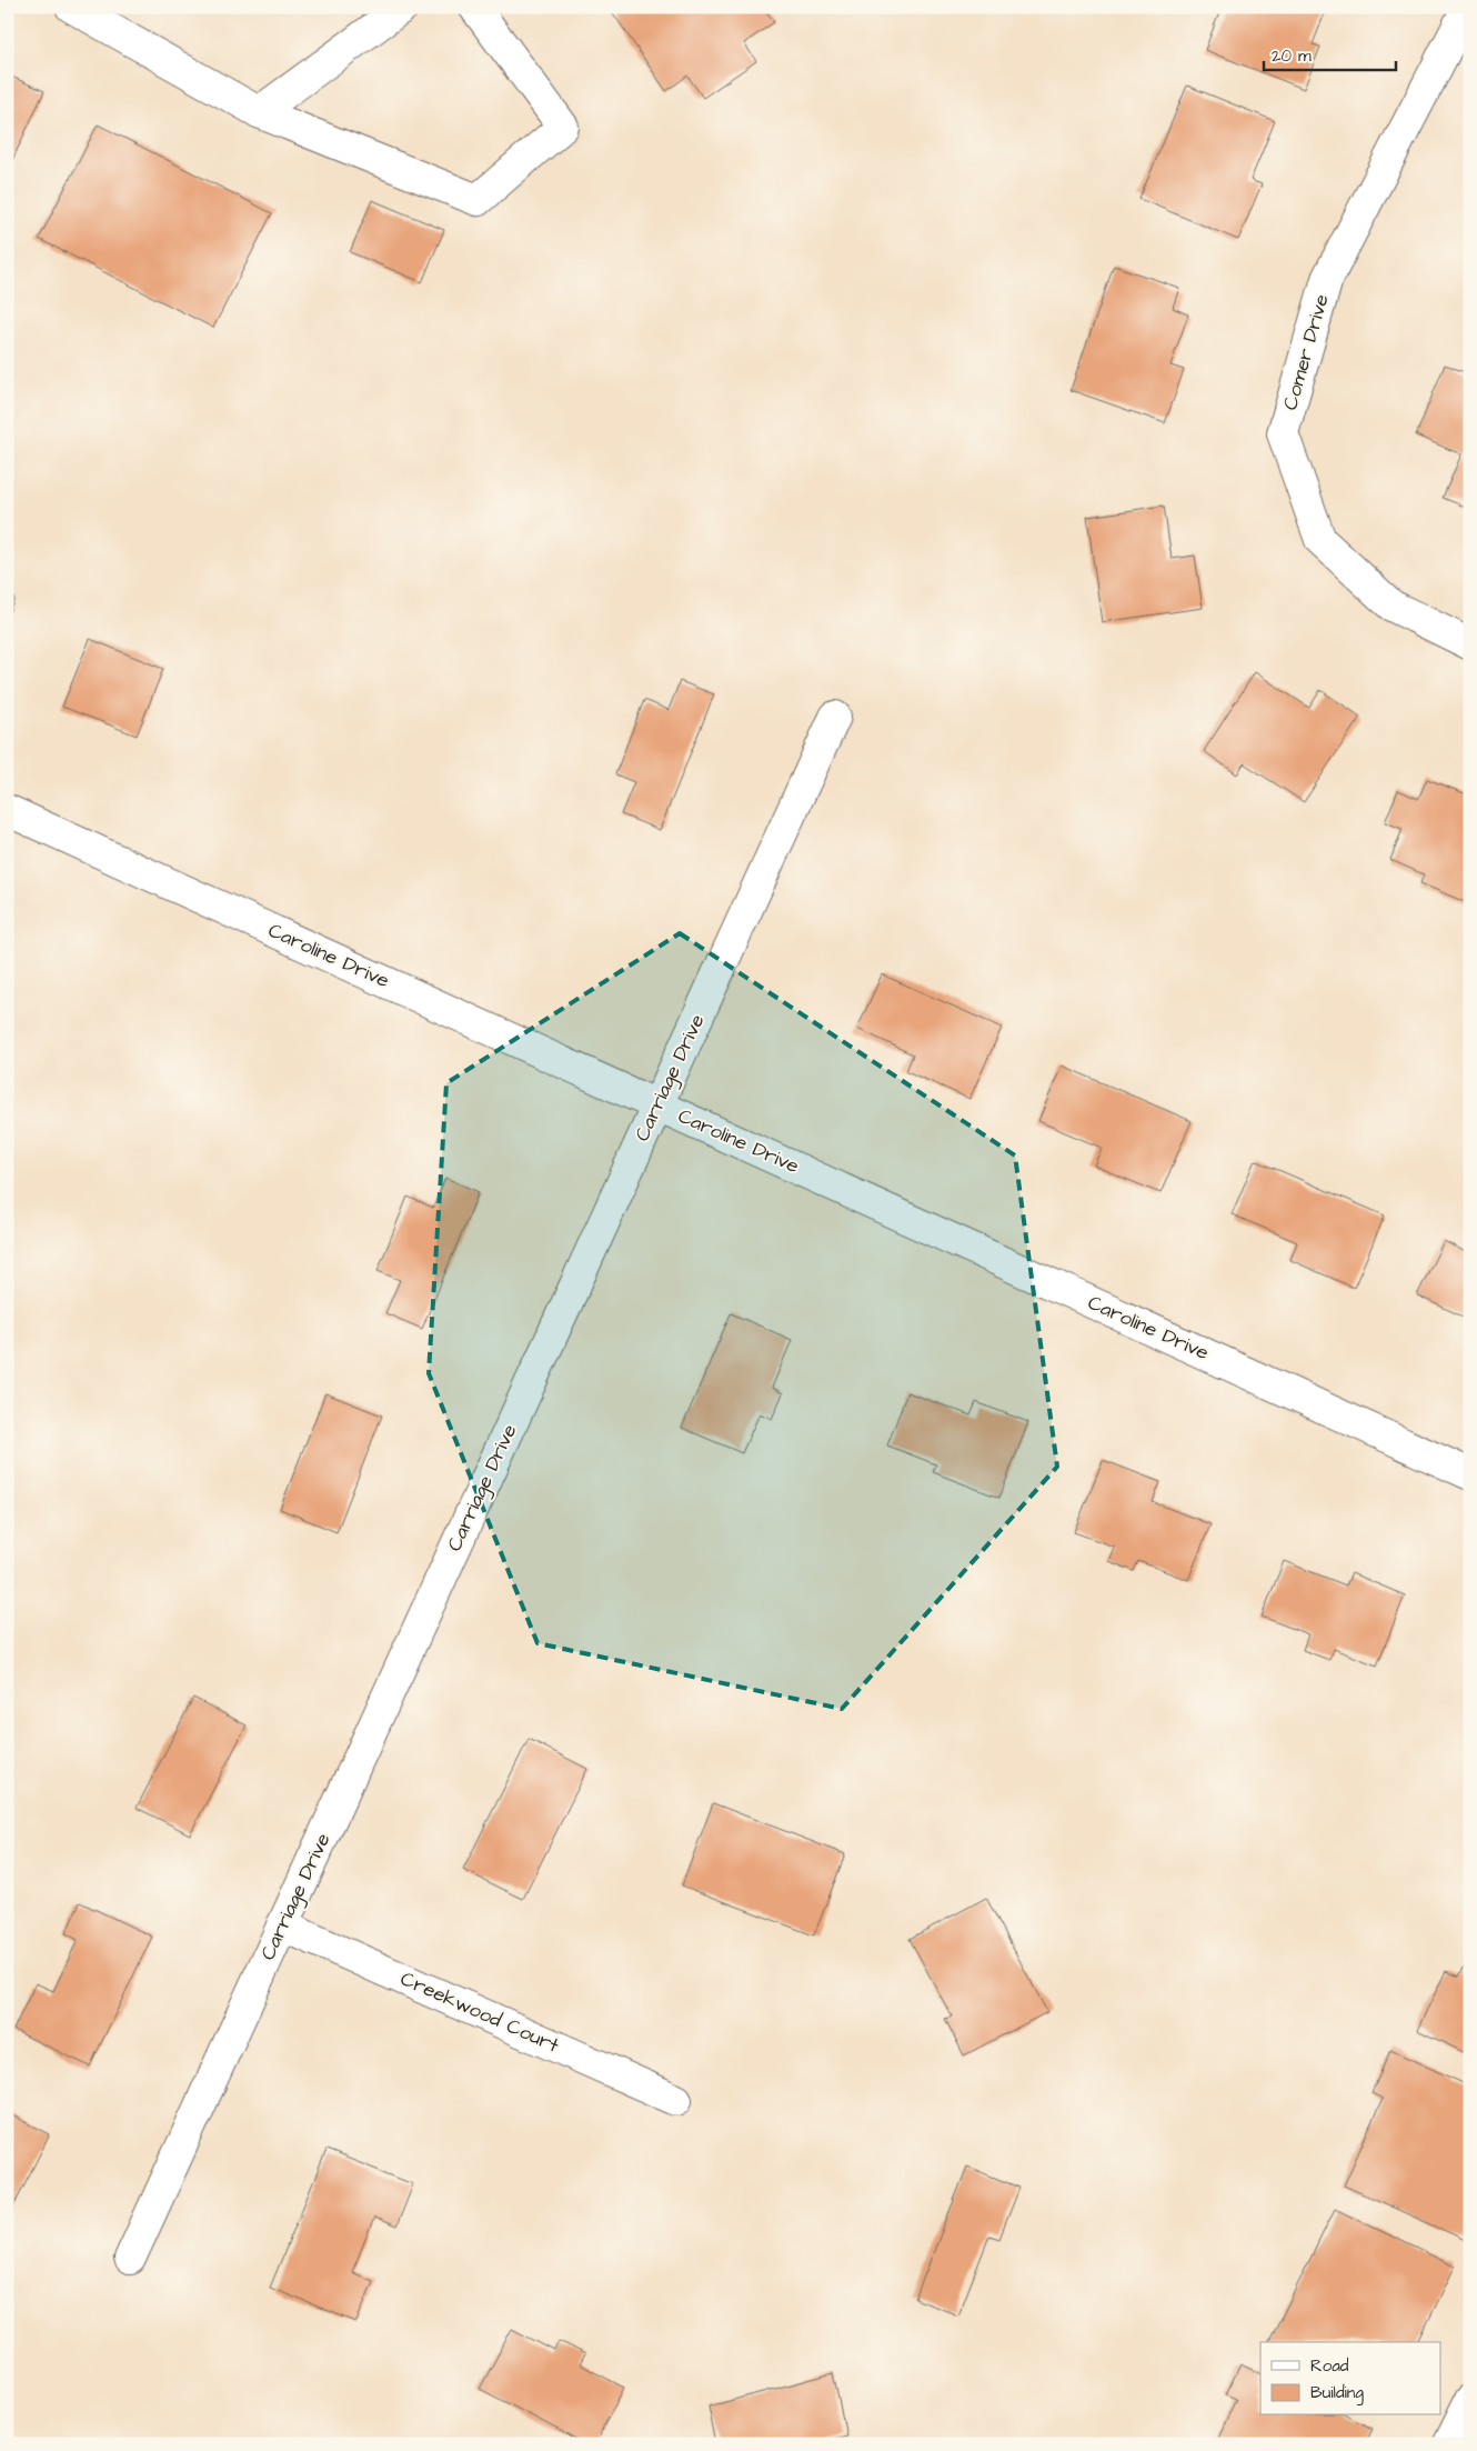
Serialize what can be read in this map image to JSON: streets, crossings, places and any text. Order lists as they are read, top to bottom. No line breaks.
{"streets":{"street":["Comer Drive","Caroline Drive","Carriage Drive","Creekwood Court"]},"crossings":[["Caroline Drive","Carriage Drive"],["Carriage Drive","Creekwood Court"]],"legend":["Road","Building"],"scale_bar":"20 m"}
